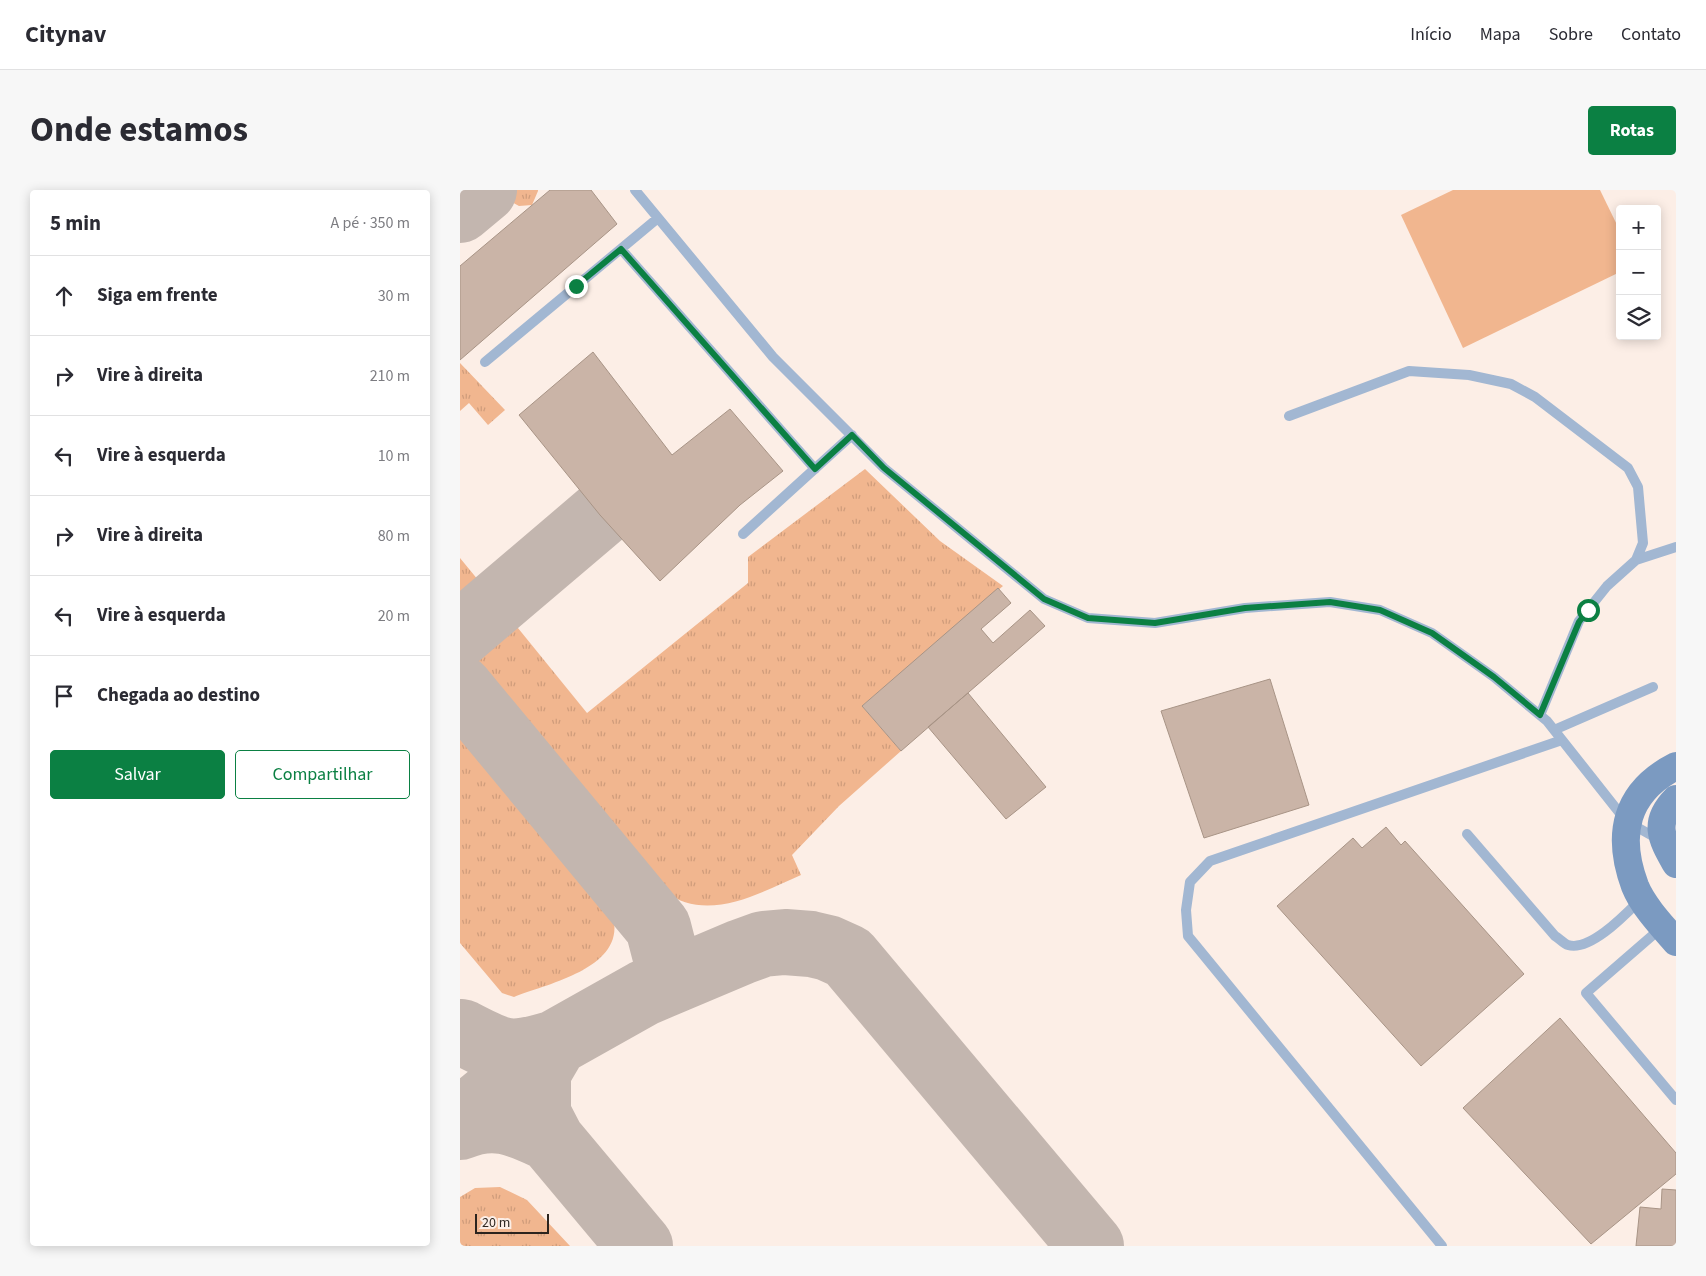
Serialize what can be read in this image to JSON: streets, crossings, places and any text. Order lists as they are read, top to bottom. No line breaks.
{"scale_bar":"20 m","page":{"header":"Citynav","nav":["Início","Mapa","Sobre","Contato"],"title":"Onde estamos","buttons":["Rotas",["Salvar","Compartilhar"]],"heading":["5 min","A pé · 350 m"],"map_buttons":["+","−"],"list":[["Siga em frente","30 m"],["Vire à direita","210 m"],["Vire à esquerda","10 m"],["Vire à direita","80 m"],["Vire à esquerda","20 m"],"Chegada ao destino"],"scale":"20 m"}}
